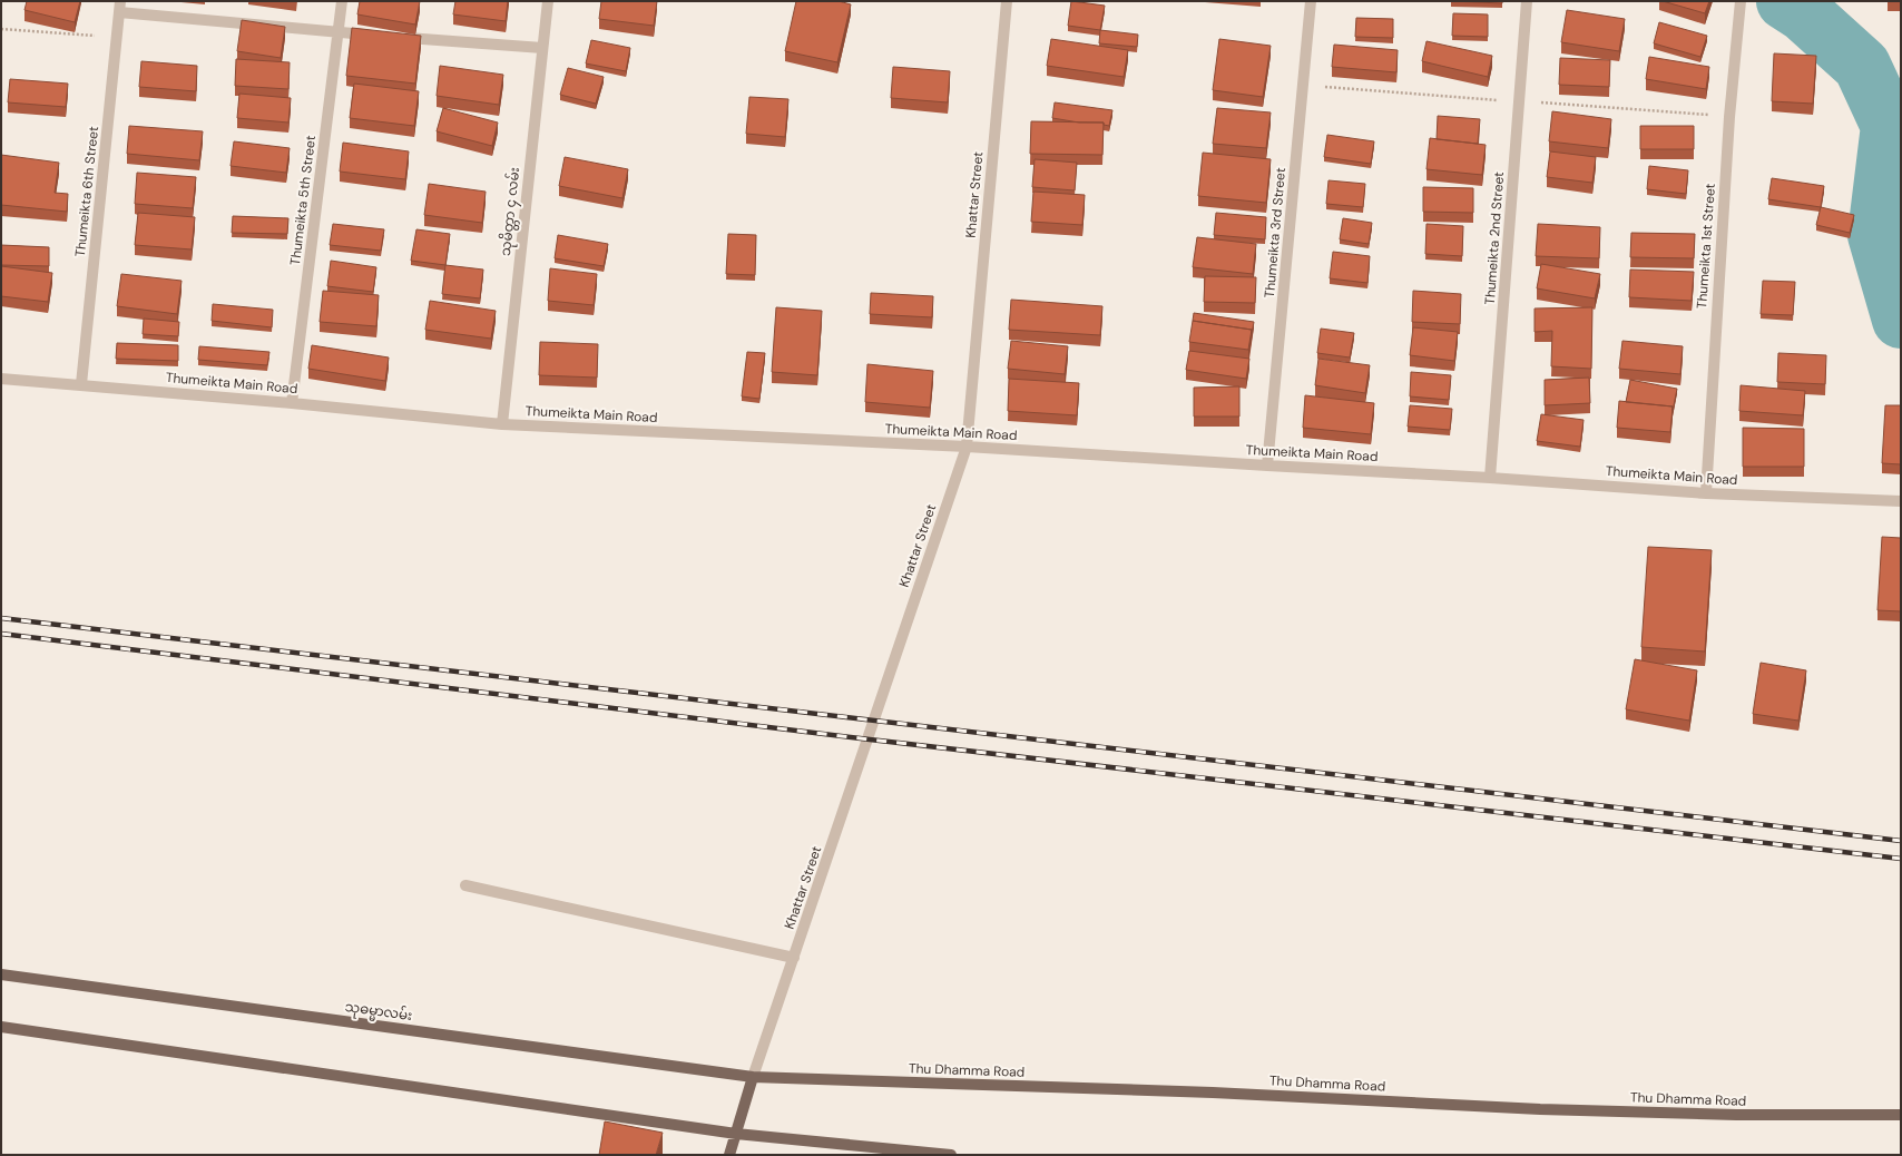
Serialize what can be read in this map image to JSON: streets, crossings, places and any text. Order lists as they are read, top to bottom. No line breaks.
{"streets":{"main road":["သုဓမ္မာလမ်း","Thu Dhamma Road"],"street":["Thumeikta 6th Street","Khattar Street","Thumeikta 5th Street","သုမိတ္တာ ၄ လမ်း","Thumeikta 3rd Street","Thumeikta 2nd Street","Thumeikta 1st Street","Thumeikta Main Road"]},"crossings":[["Thumeikta 6th Street","Thumeikta Main Road"],["Khattar Street","Thumeikta Main Road"],["Khattar Street","သုဓမ္မာလမ်း"],["Khattar Street","Thu Dhamma Road"],["Thumeikta 5th Street","Thumeikta Main Road"],["သုမိတ္တာ ၄ လမ်း","Thumeikta Main Road"],["Thumeikta 3rd Street","Thumeikta Main Road"],["Thumeikta 2nd Street","Thumeikta Main Road"],["Thumeikta 1st Street","Thumeikta Main Road"],["သုဓမ္မာလမ်း","Thu Dhamma Road"]]}
